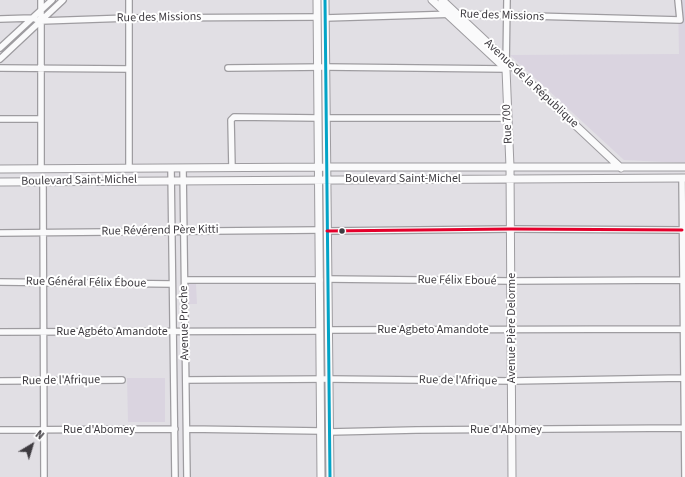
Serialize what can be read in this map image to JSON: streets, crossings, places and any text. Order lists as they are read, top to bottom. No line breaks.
{"streets":{"main road":["Avenue de la République","Rue 700","Boulevard Saint-Michel","Avenue Pière Delorme"],"street":["Rue des Missions","Rue Révérend Père Kitti","Rue Félix Eboué","Rue Général Félix Éboue","Avenue Proche","Rue Agbeto Amandote","Rue Agbéto Amandote","Rue de l'Afrique","Rue d'Abomey"]},"crossings":[["Rue des Missions","Avenue de la République"],["Avenue de la République","Rue 700"],["Avenue de la République","Boulevard Saint-Michel"],["Rue 700","Boulevard Saint-Michel"],["Rue 700","Avenue Pière Delorme"],["Boulevard Saint-Michel","Avenue Proche"],["Boulevard Saint-Michel","Avenue Pière Delorme"],["Rue Révérend Père Kitti","Avenue Proche"],["Rue Félix Eboué","Avenue Pière Delorme"],["Rue Général Félix Éboue","Avenue Proche"],["Avenue Proche","Rue Agbéto Amandote"],["Avenue Proche","Rue de l'Afrique"],["Avenue Proche","Rue d'Abomey"],["Avenue Pière Delorme","Rue Agbeto Amandote"],["Avenue Pière Delorme","Rue de l'Afrique"],["Avenue Pière Delorme","Rue d'Abomey"]],"north":"top right"}
